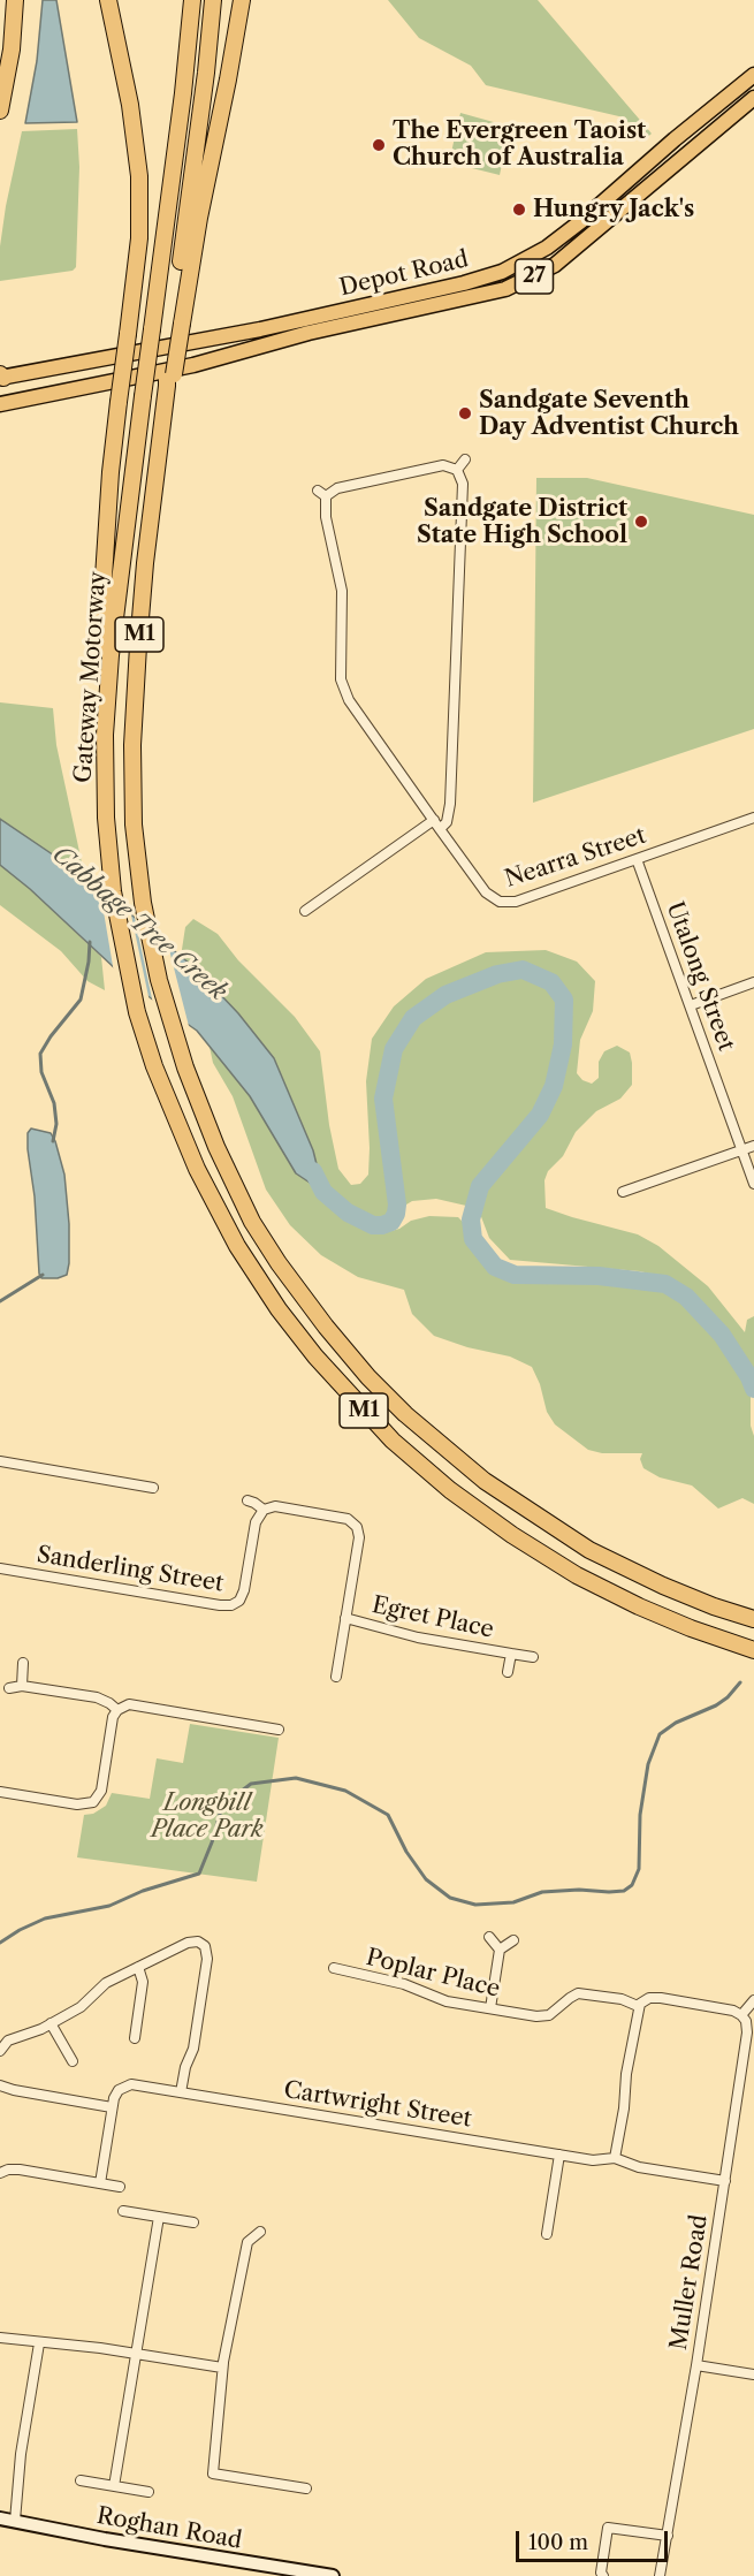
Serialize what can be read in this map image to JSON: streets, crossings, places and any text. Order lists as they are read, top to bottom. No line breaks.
{"streets":{"highway":["M1","Gateway Motorway"],"main road":["Depot Road","27","Roghan Road"],"street":["Nearra Street","Utalong Street","Sanderling Street","Egret Place","Poplar Place","Cartwright Street","Muller Road"]},"crossings":[["Nearra Street","Utalong Street"],["Cartwright Street","Muller Road"]],"water":["Cabbage Tree Creek"],"parks":["Longbill Place Park"],"places":["The Evergreen Taoist Church of Australia","Hungry Jack's","Sandgate Seventh Day Adventist Church","Sandgate District State High School"],"scale_bar":"100 m"}
